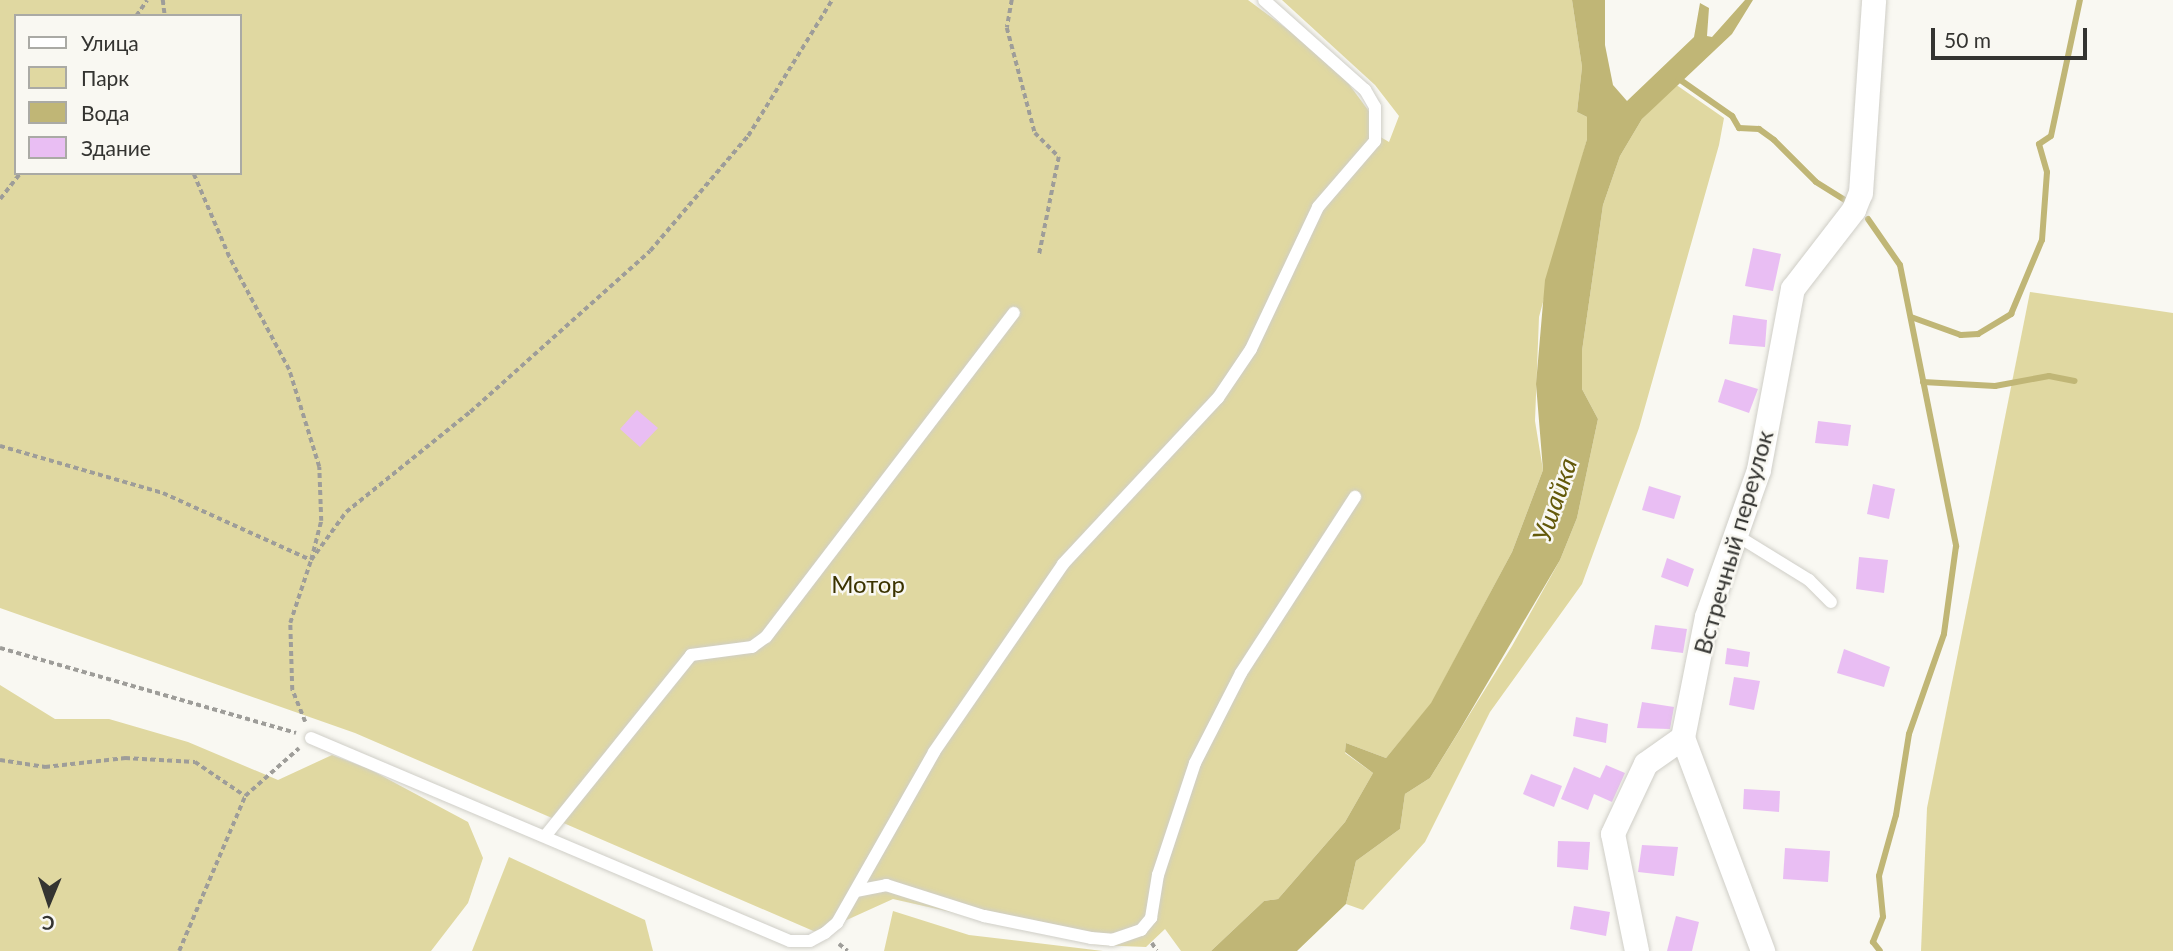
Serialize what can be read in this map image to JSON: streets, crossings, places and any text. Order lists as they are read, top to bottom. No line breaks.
{"streets":{"street":["Встречный переулок"]},"water":["Ушайка"],"parks":["Мотор"],"legend":["Улица","Парк","Вода","Здание"],"scale_bar":"50 m","north":"bottom"}
